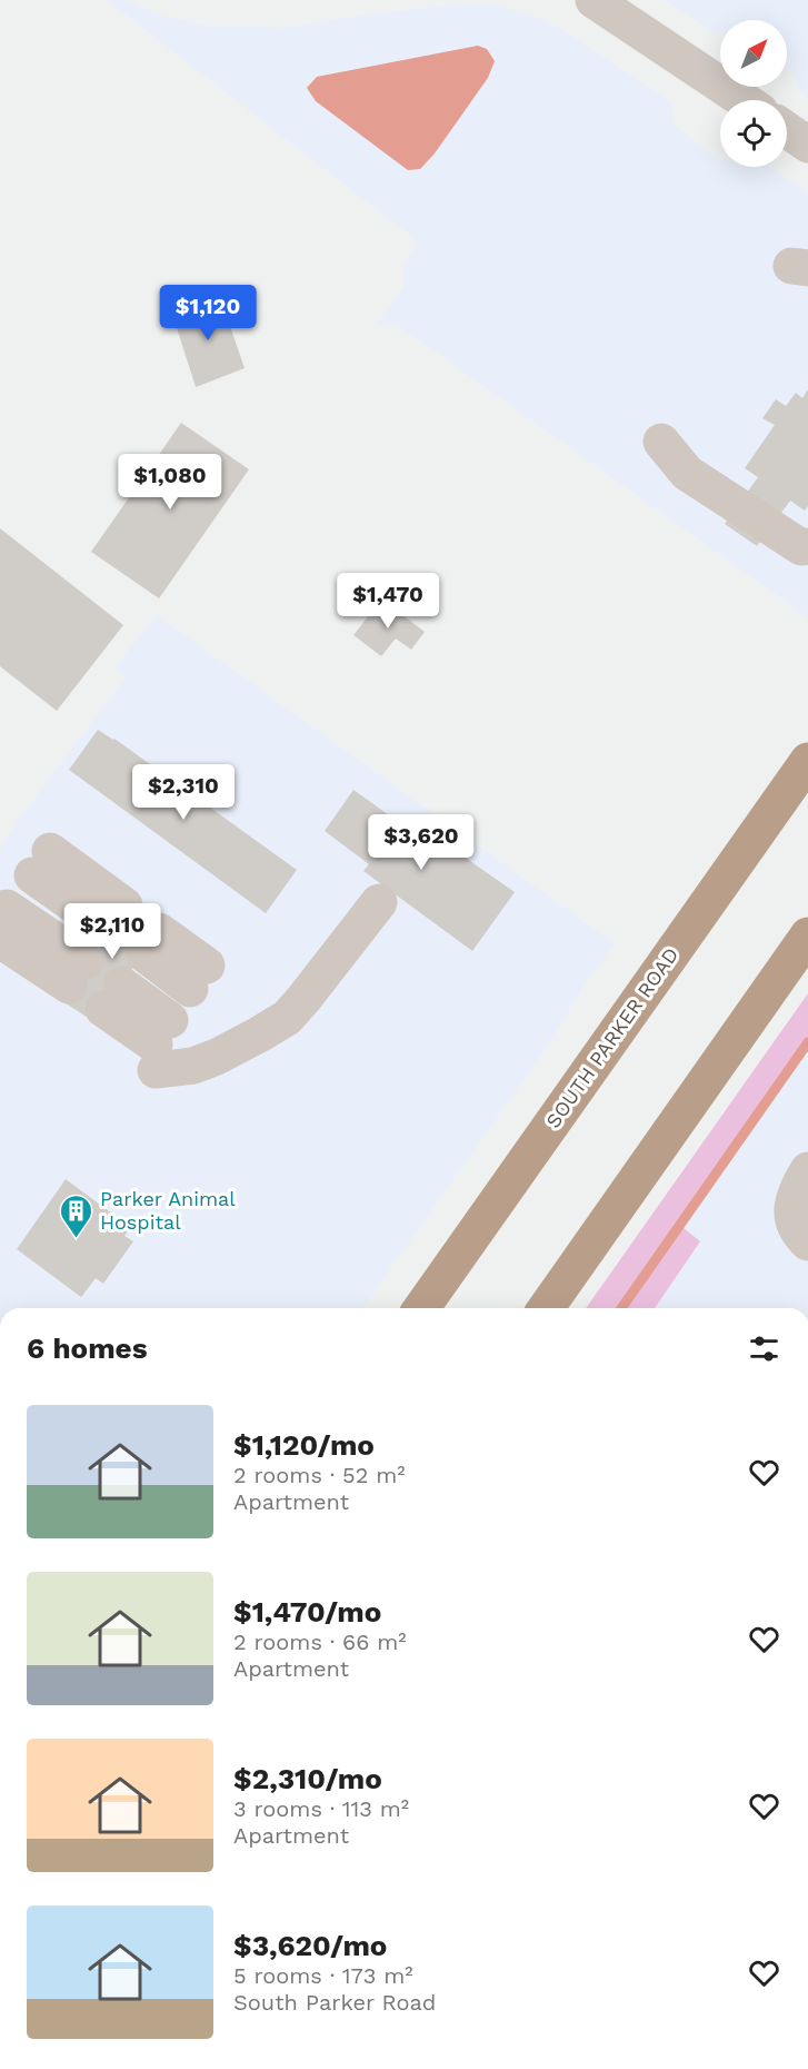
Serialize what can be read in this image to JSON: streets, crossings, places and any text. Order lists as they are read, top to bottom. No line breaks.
{"streets":{"highway":["SOUTH PARKER ROAD"]},"places":{"building":["Parker Animal Hospital"]},"north":"top right","page":{"price":["$1,120","$1,080","$1,470","$2,310","$3,620","$2,110"],"heading":"6 homes","list":[{"name":"$1,120/mo","note":"2 rooms · 52 m² · Apartment"},{"name":"$1,470/mo","note":"2 rooms · 66 m² · Apartment"},{"name":"$2,310/mo","note":"3 rooms · 113 m² · Apartment"},{"name":"$3,620/mo","note":"5 rooms · 173 m² · South Parker Road"}]}}
